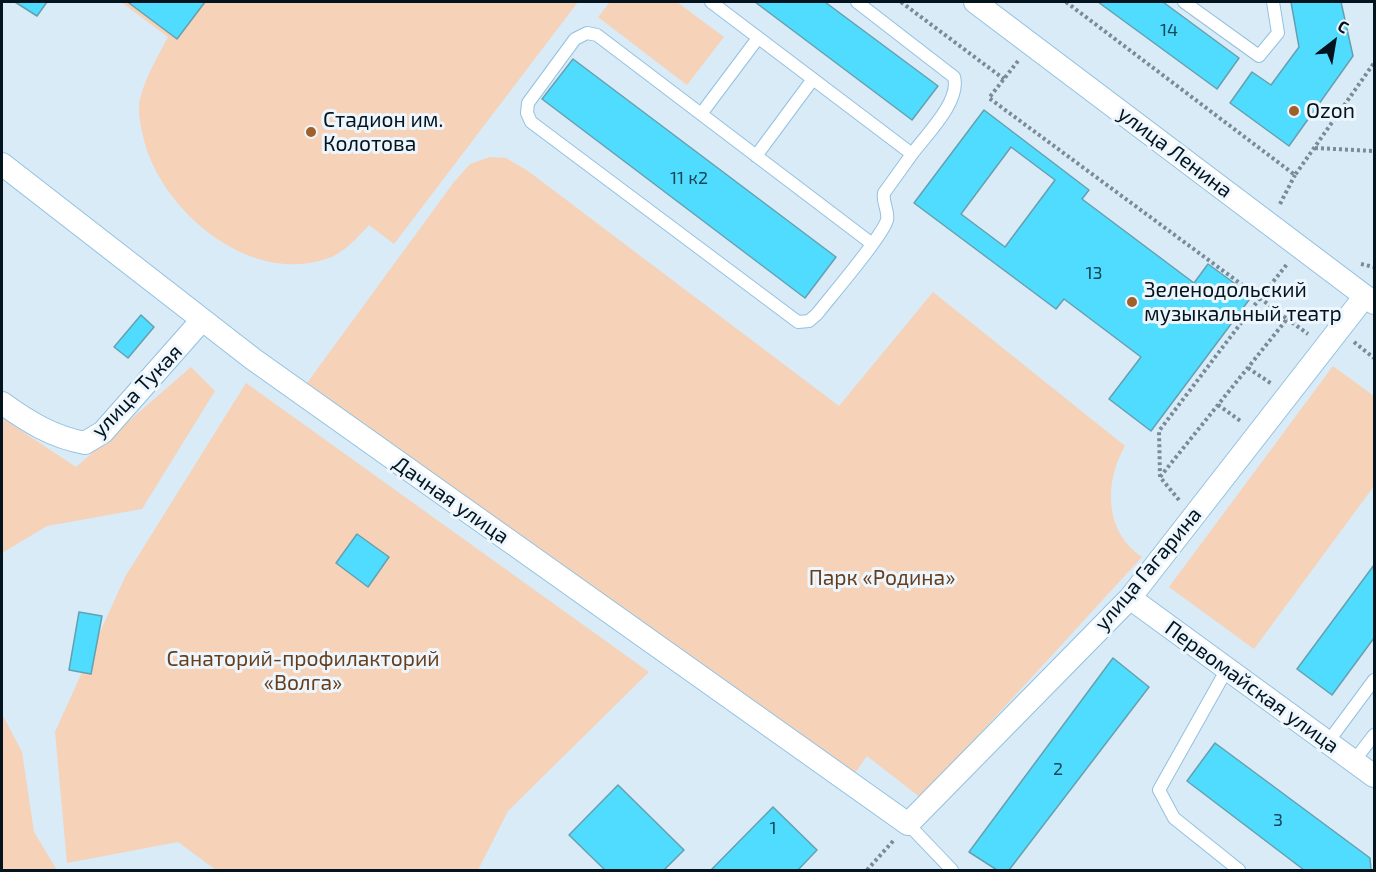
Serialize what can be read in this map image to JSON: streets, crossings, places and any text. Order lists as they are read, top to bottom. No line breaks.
{"streets":{"street":["улица Ленина","улица Тукая","Дачная улица","улица Гагарина","Первомайская улица"]},"crossings":[["улица Ленина","улица Гагарина"],["улица Тукая","Дачная улица"],["Дачная улица","улица Гагарина"],["улица Гагарина","Первомайская улица"]],"parks":["Парк «Родина»","Санаторий-профилакторий «Волга»"],"places":["Ozon","Стадион им. Колотова","Зеленодольский музыкальный театр"],"house_numbers":["14","11 к2","13","2","3","1"],"north":"top right"}
